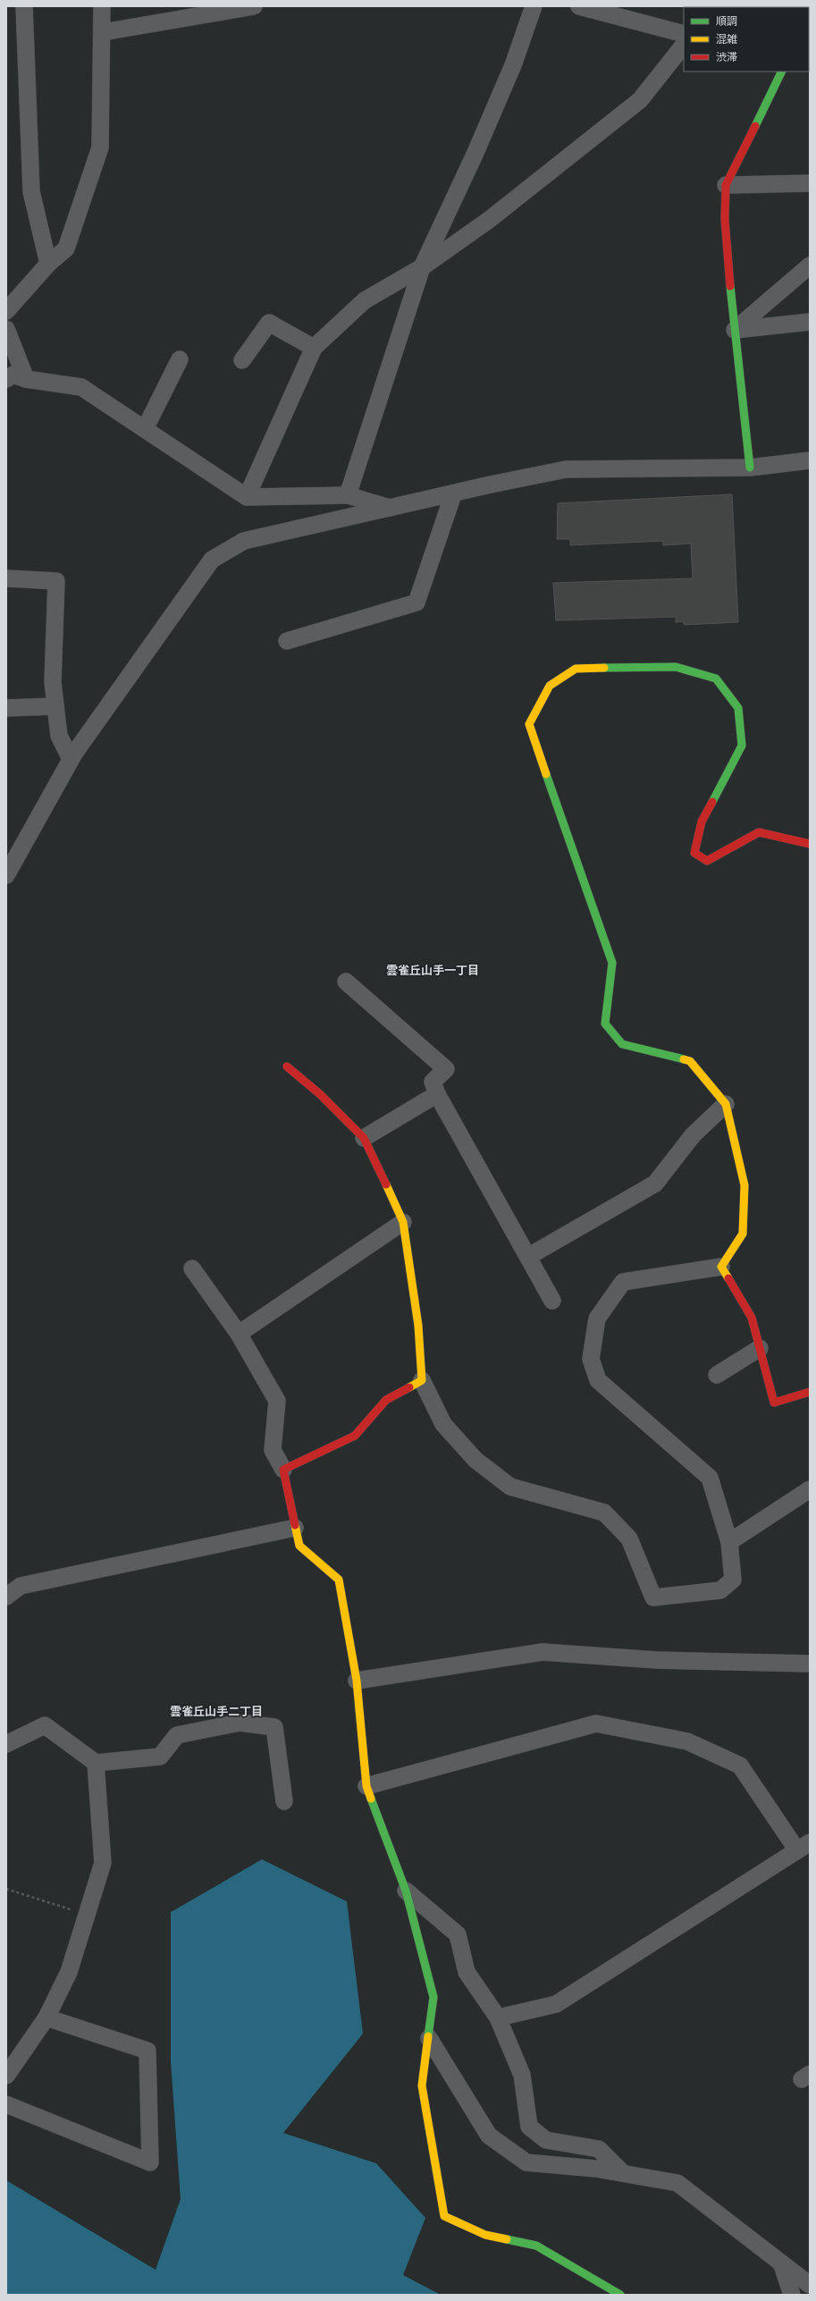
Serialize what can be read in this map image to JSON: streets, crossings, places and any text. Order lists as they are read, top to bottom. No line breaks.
{"districts":["雲雀丘山手一丁目","雲雀丘山手二丁目"],"legend":["順調","混雑","渋滞"]}
